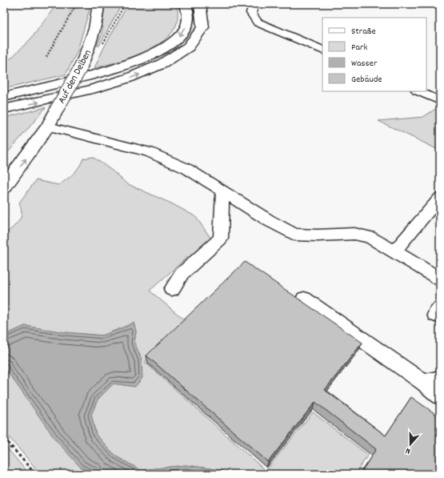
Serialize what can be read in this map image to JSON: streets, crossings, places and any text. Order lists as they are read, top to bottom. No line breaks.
{"streets":{"main road":["Auf den Delben"]},"legend":["Straße","Park","Wasser","Gebäude"],"north":"bottom"}
